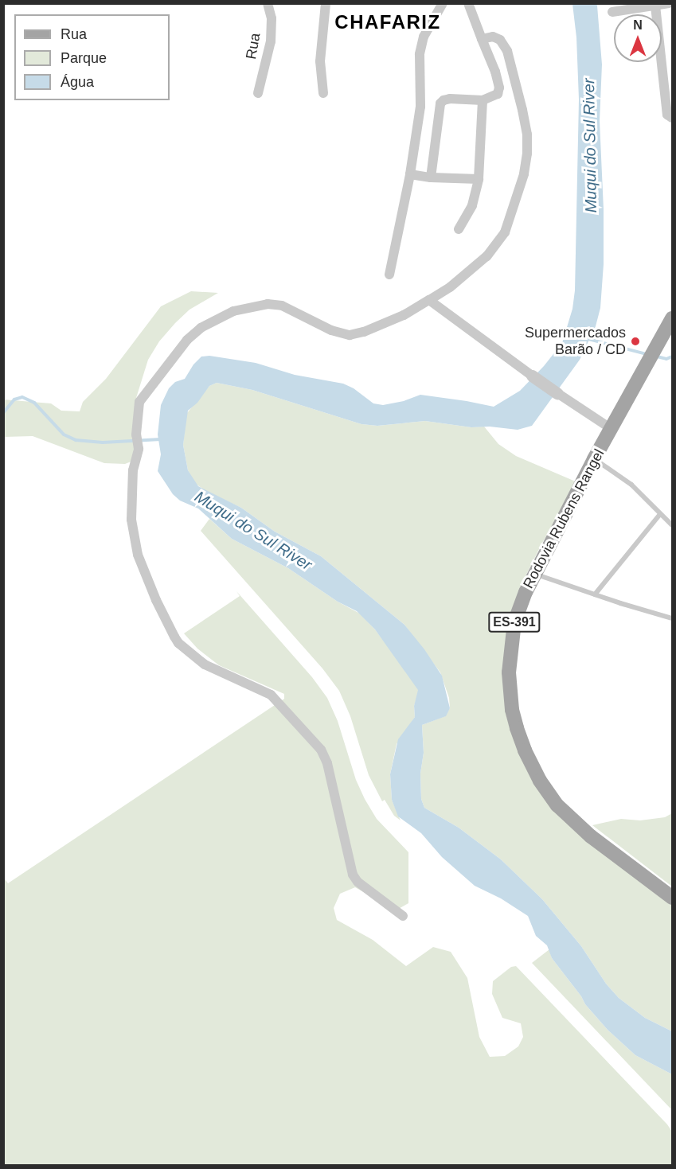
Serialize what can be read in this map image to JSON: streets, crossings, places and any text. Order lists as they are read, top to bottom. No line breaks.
{"streets":{"main road":["Rodovia Rubens Rangel","ES-391"],"street":["Rua"]},"districts":["CHAFARIZ"],"water":["Muqui do Sul River"],"places":["Supermercados Barão / CD"],"legend":["Rua","Parque","Água"],"north":"top"}
